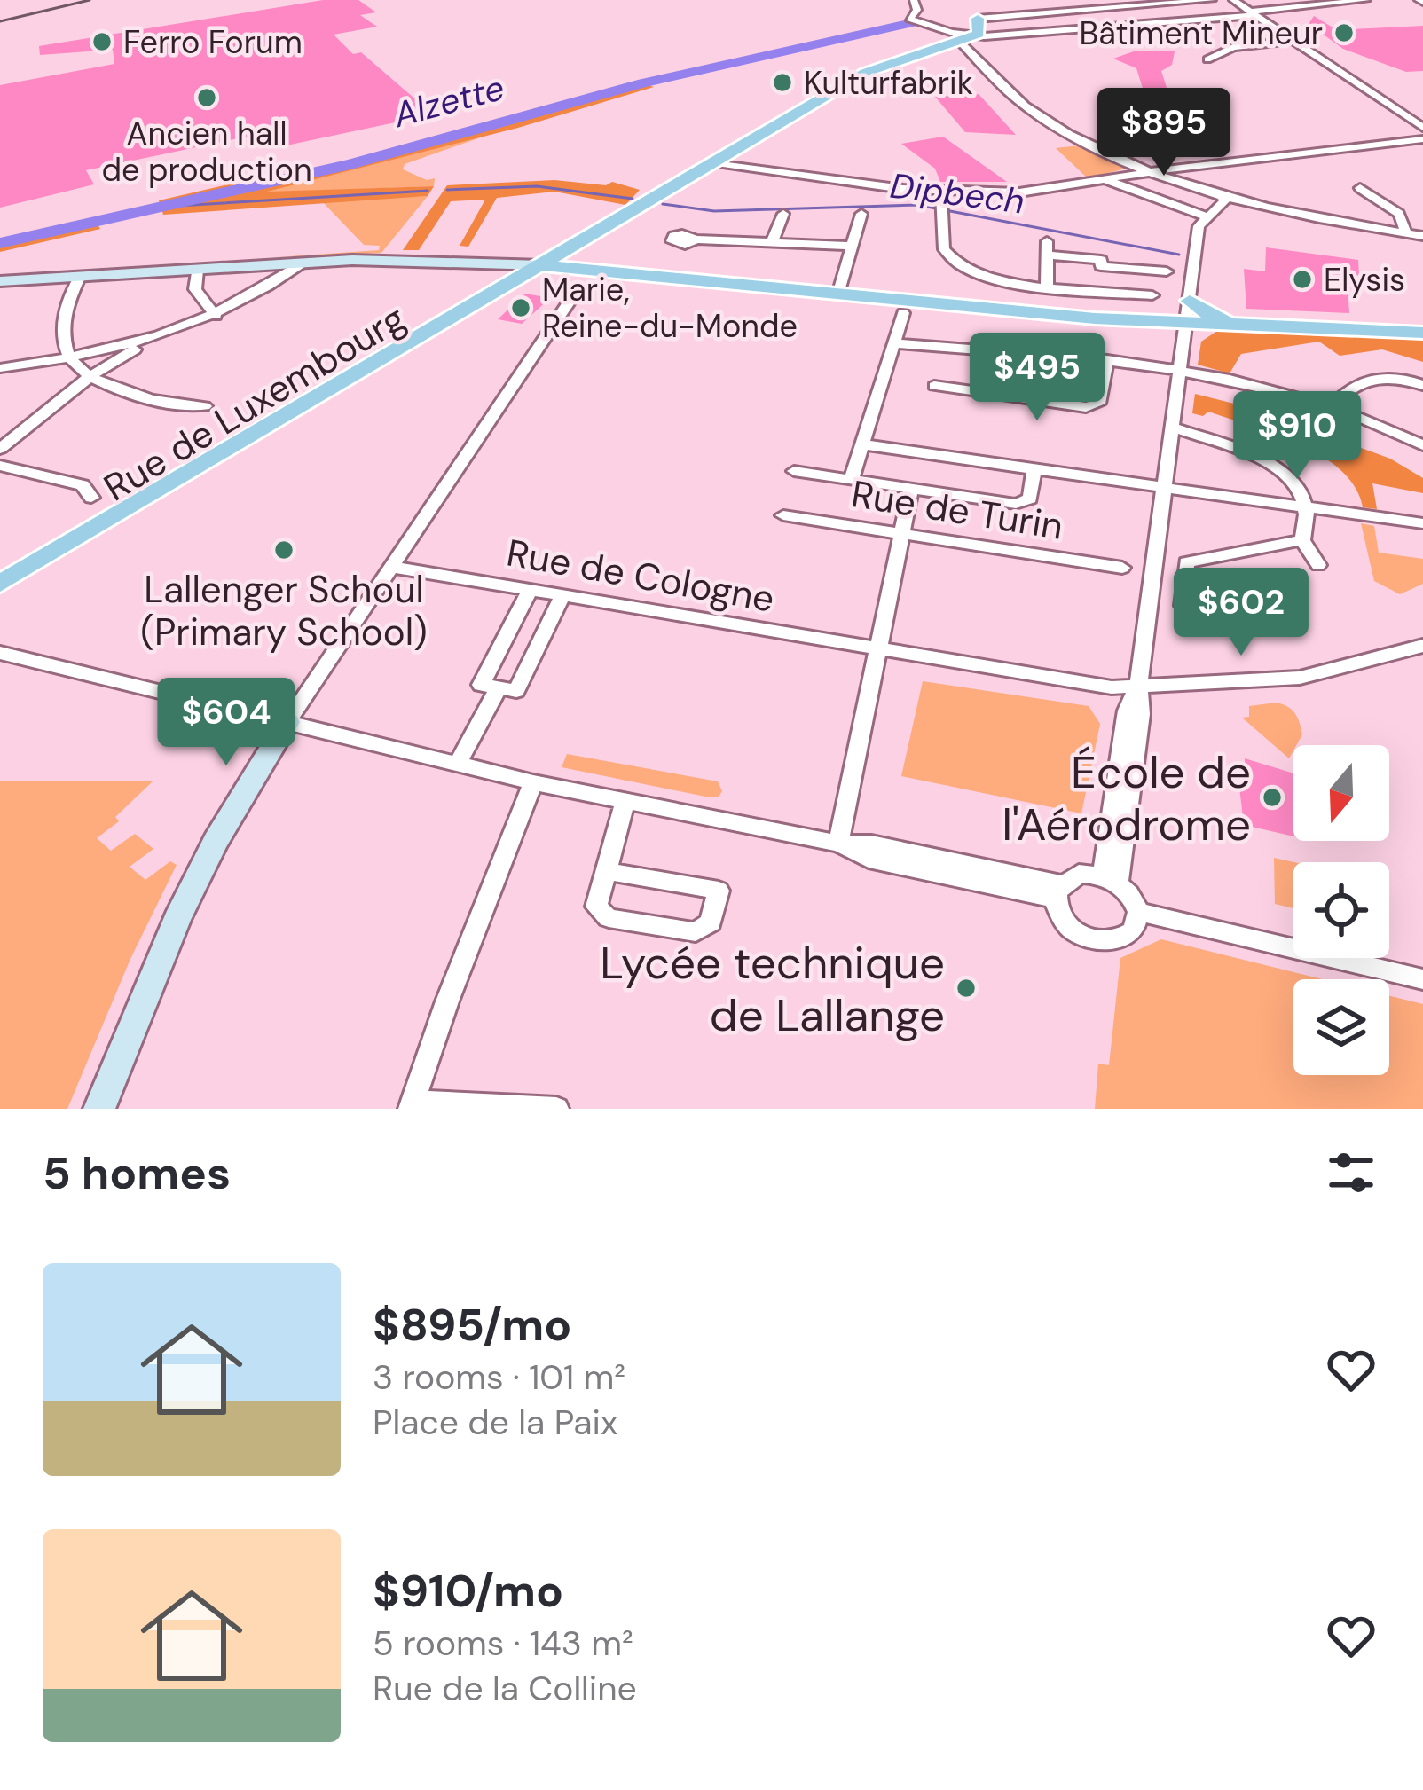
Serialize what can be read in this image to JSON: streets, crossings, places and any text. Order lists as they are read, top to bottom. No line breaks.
{"streets":{"main road":["Rue de Luxembourg"],"street":["Rue de Turin","Rue de Cologne"]},"water":["Alzette","Dipbech"],"places":["Bâtiment Mineur","Ferro Forum","Kulturfabrik","Ancien hall de production","Elysis","Marie, Reine-du-Monde","Lallenger Schoul (Primary School)","École de l'Aérodrome","Lycée technique de Lallange"],"north":"bottom","page":{"price":["$895","$495","$910","$602","$604"],"heading":"5 homes","list":[{"name":"$895/mo","note":"3 rooms · 101 m² · Place de la Paix"},{"name":"$910/mo","note":"5 rooms · 143 m² · Rue de la Colline"}]}}
